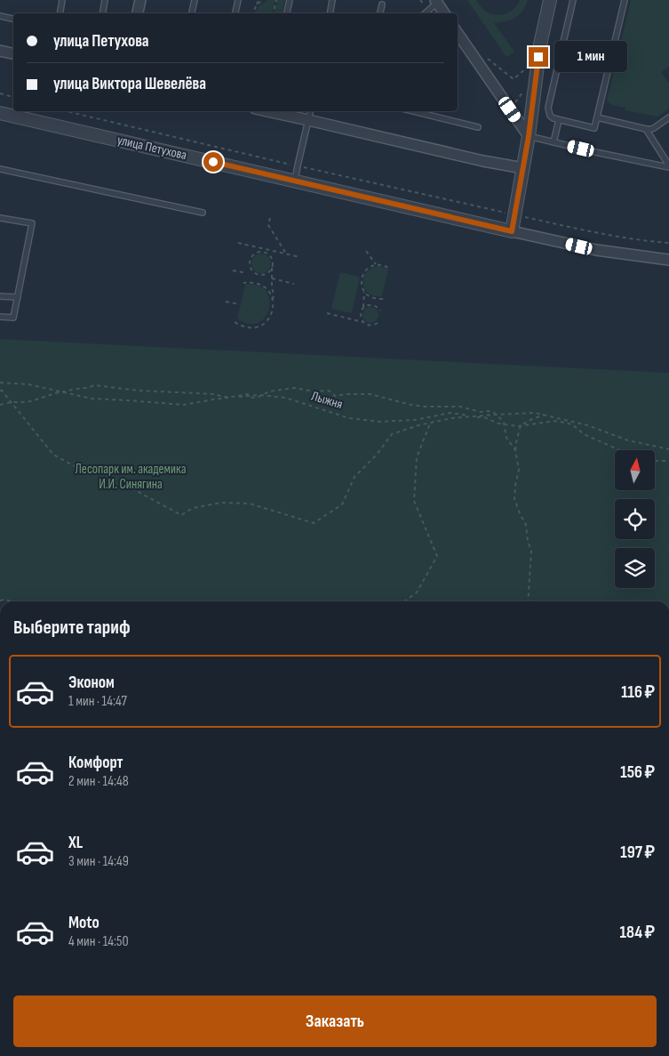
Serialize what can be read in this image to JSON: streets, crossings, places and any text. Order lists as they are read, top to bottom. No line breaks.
{"streets":{"street":["улица Петухова"],"path":["Лыжня"]},"parks":["Лесопарк им. академика И.И. Синягина"],"north":"top","page":{"banner":["улица Петухова","улица Виктора Шевелёва"],"bubble":"1 мин","heading":"Выберите тариф","list":[{"name":"Эконом","note":"1 мин · 14:47","value":"116 ₽"},{"name":"Комфорт","note":"2 мин · 14:48","value":"156 ₽"},{"name":"XL","note":"3 мин · 14:49","value":"197 ₽"},{"name":"Moto","note":"4 мин · 14:50","value":"184 ₽"}],"buttons":"Заказать"}}
